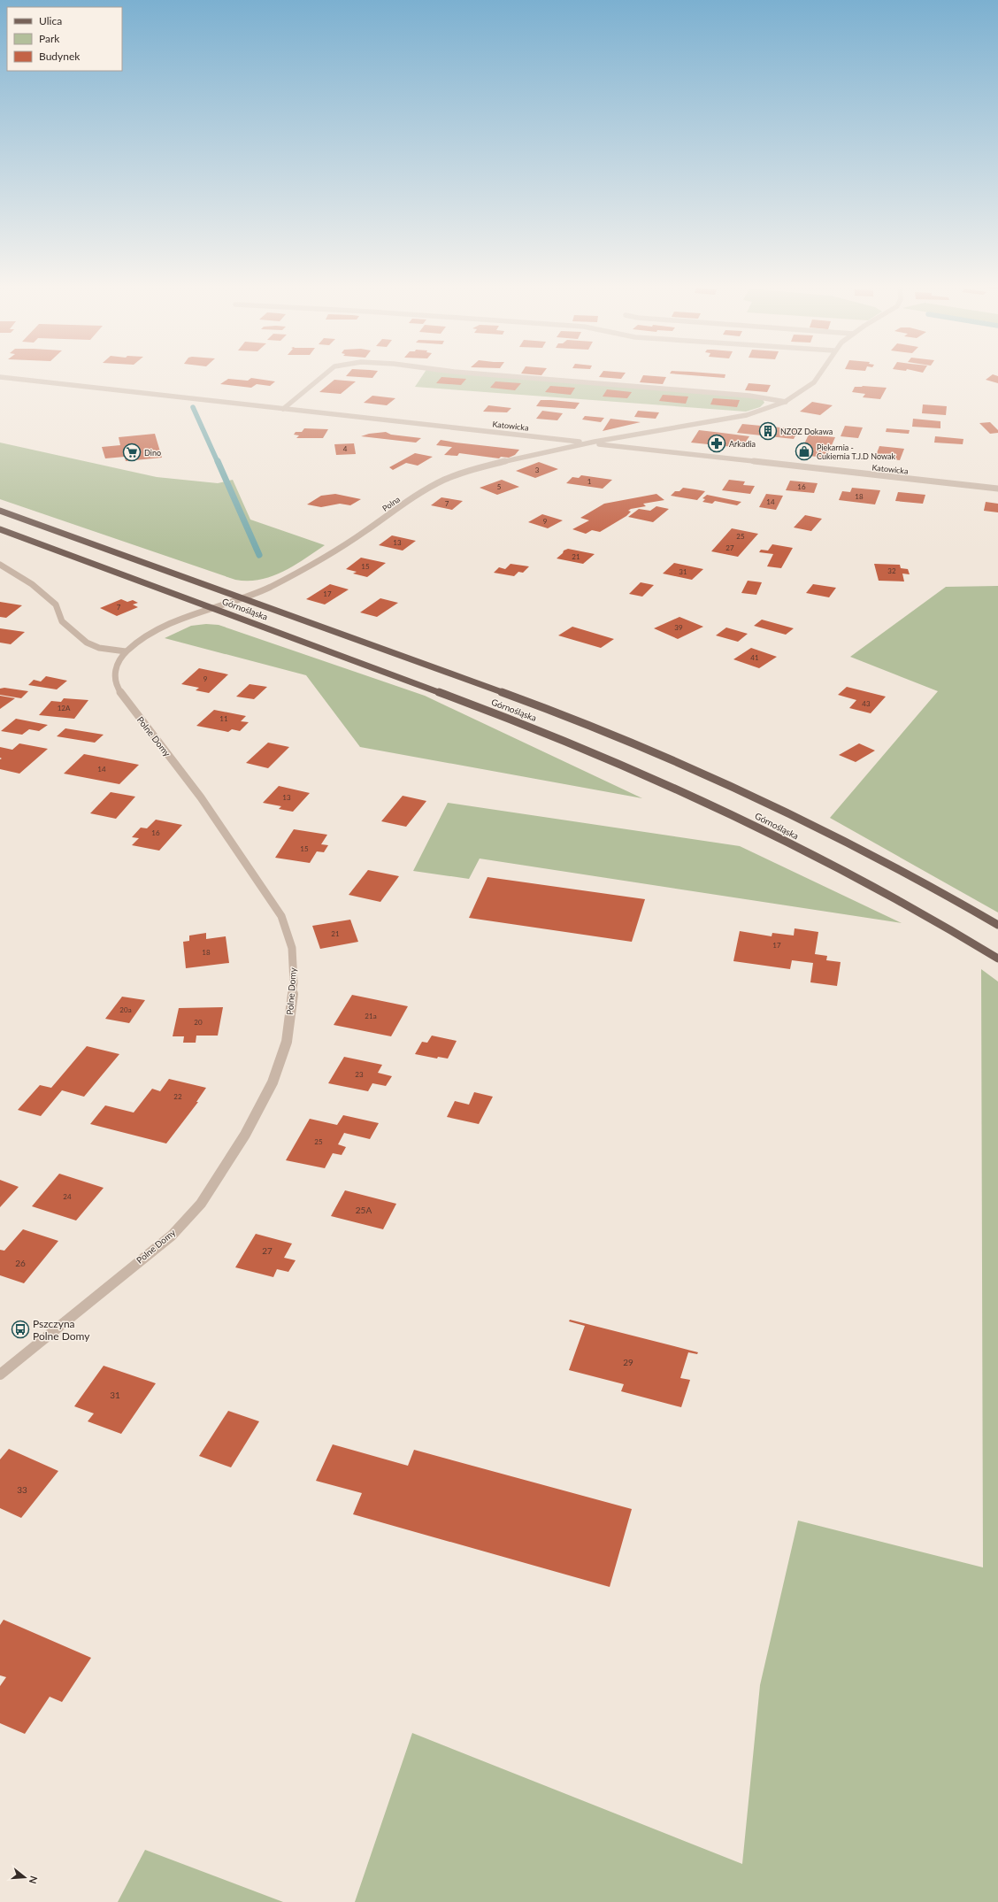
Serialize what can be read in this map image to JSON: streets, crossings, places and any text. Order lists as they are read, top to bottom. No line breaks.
{"streets":{"main road":["Górnośląska"],"street":["Katowicka","Polna","Polne Domy"]},"crossings":[["Katowicka","Polna"],["Polna","Górnośląska"],["Polna","Polne Domy"],["Górnośląska","Polne Domy"]],"places":{"building":["NZOZ Dokawa"],"pharmacy":["Arkadia"],"shop":["Piekarnia - Cukiernia T.J.D Nowak"],"supermarket":["Dino"],"bus stop":["Pszczyna Polne Domy"]},"house_numbers":["4","3","1","5","16","18","14","7","9","25","13","27","21","15","32","31","17","7","39","41","9","43","12A","11","14","13","16","15","21","17","18","20a","21a","20","23","22","25","24","25A","27","26","29","31","33"],"legend":["Ulica","Park","Budynek"],"north":"right"}
